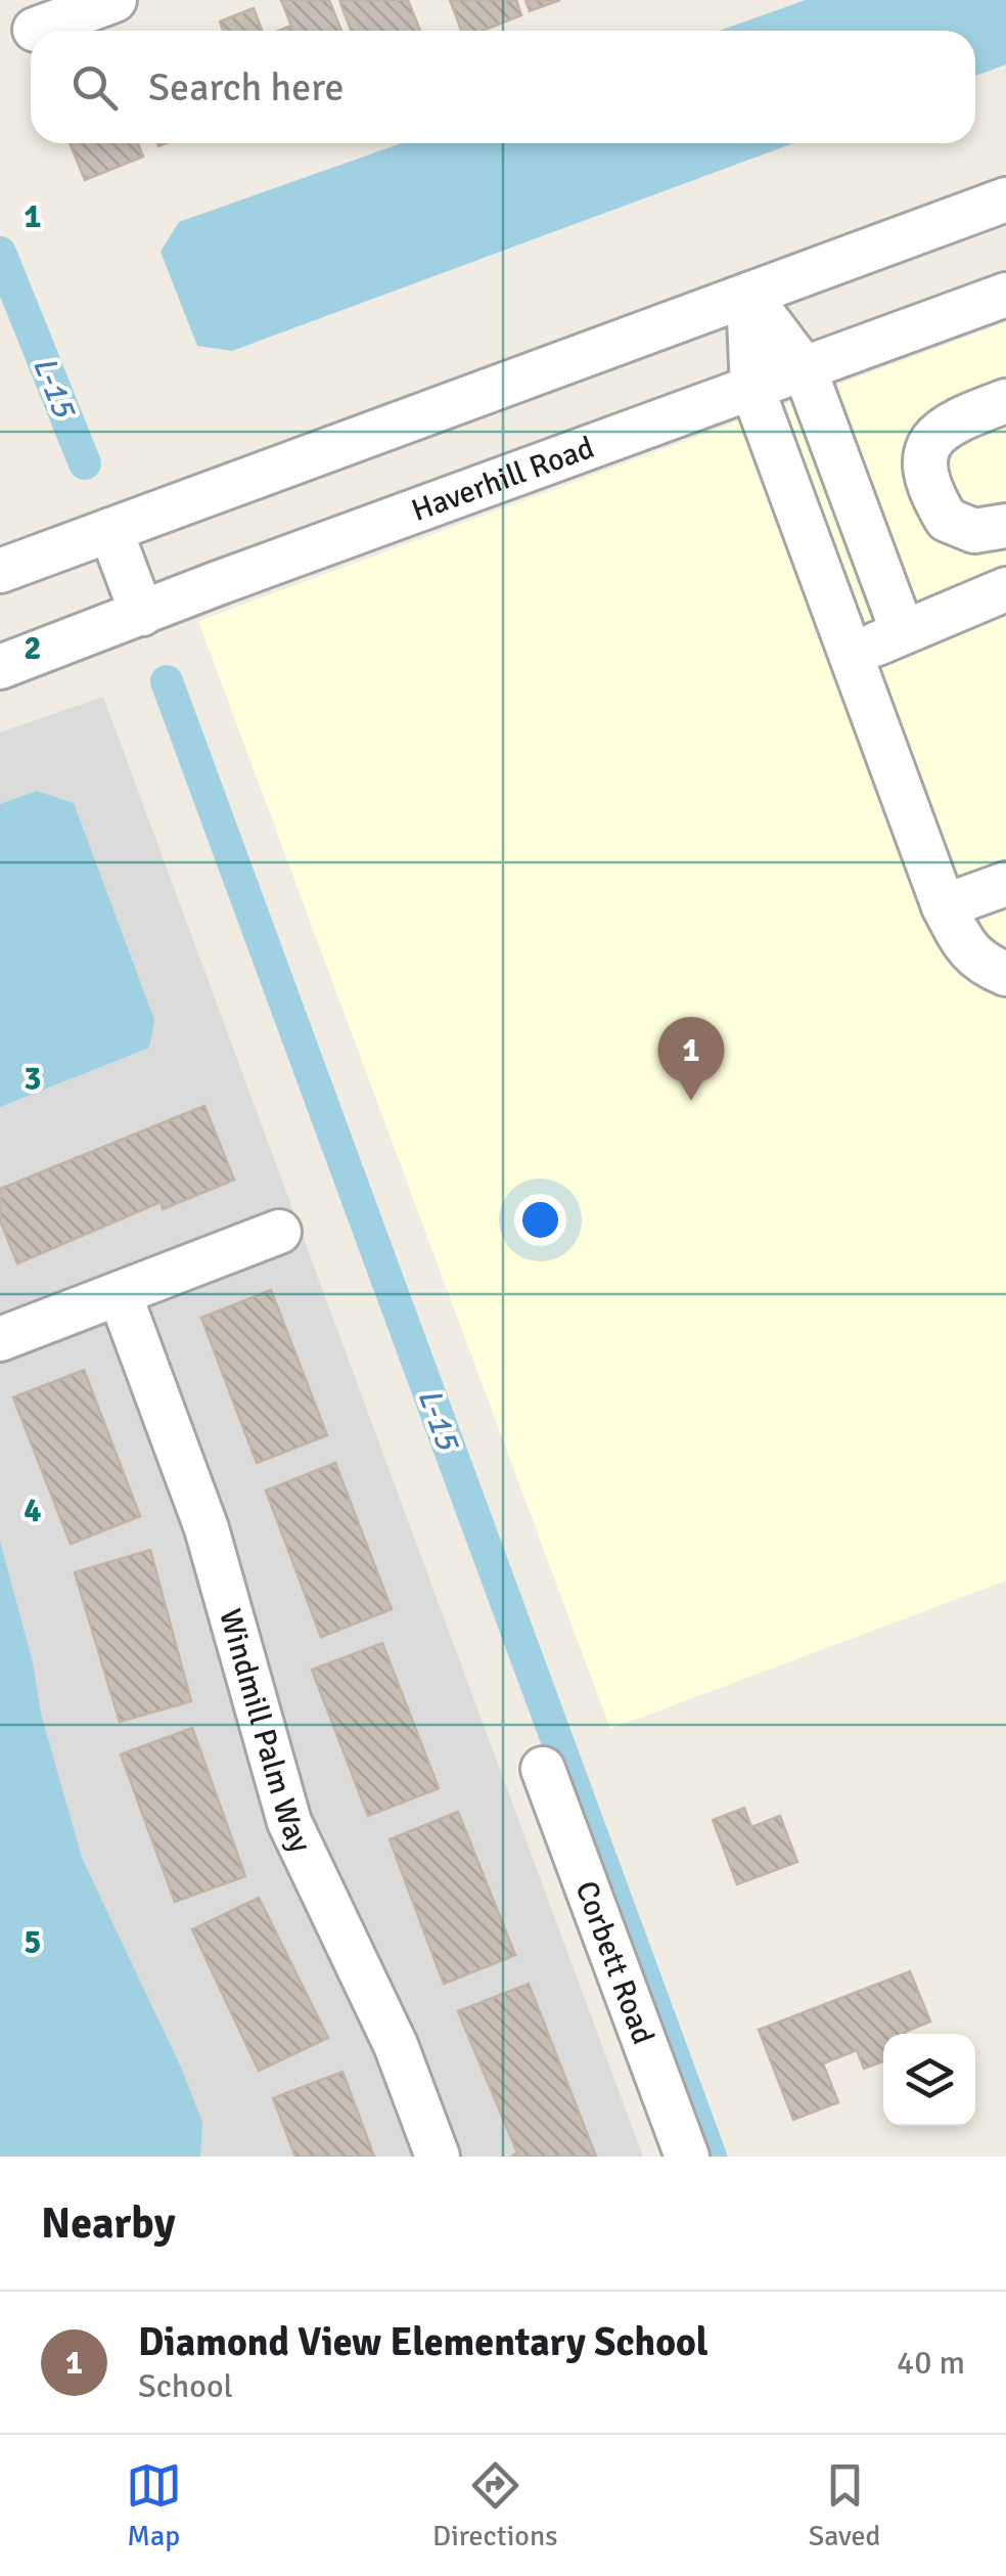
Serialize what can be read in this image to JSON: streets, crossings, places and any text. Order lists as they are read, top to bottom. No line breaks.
{"streets":{"street":["Haverhill Road","Windmill Palm Way","Corbett Road"]},"water":["L-15"],"page":{"search":"Search here","pins":"1","heading":"Nearby","list":[{"mark":"1","name":"Diamond View Elementary School","note":"School","value":"40 m"}],"nav":["Map","Directions","Saved"]},"grid":{"rows":["1","2","3","4","5"]}}
